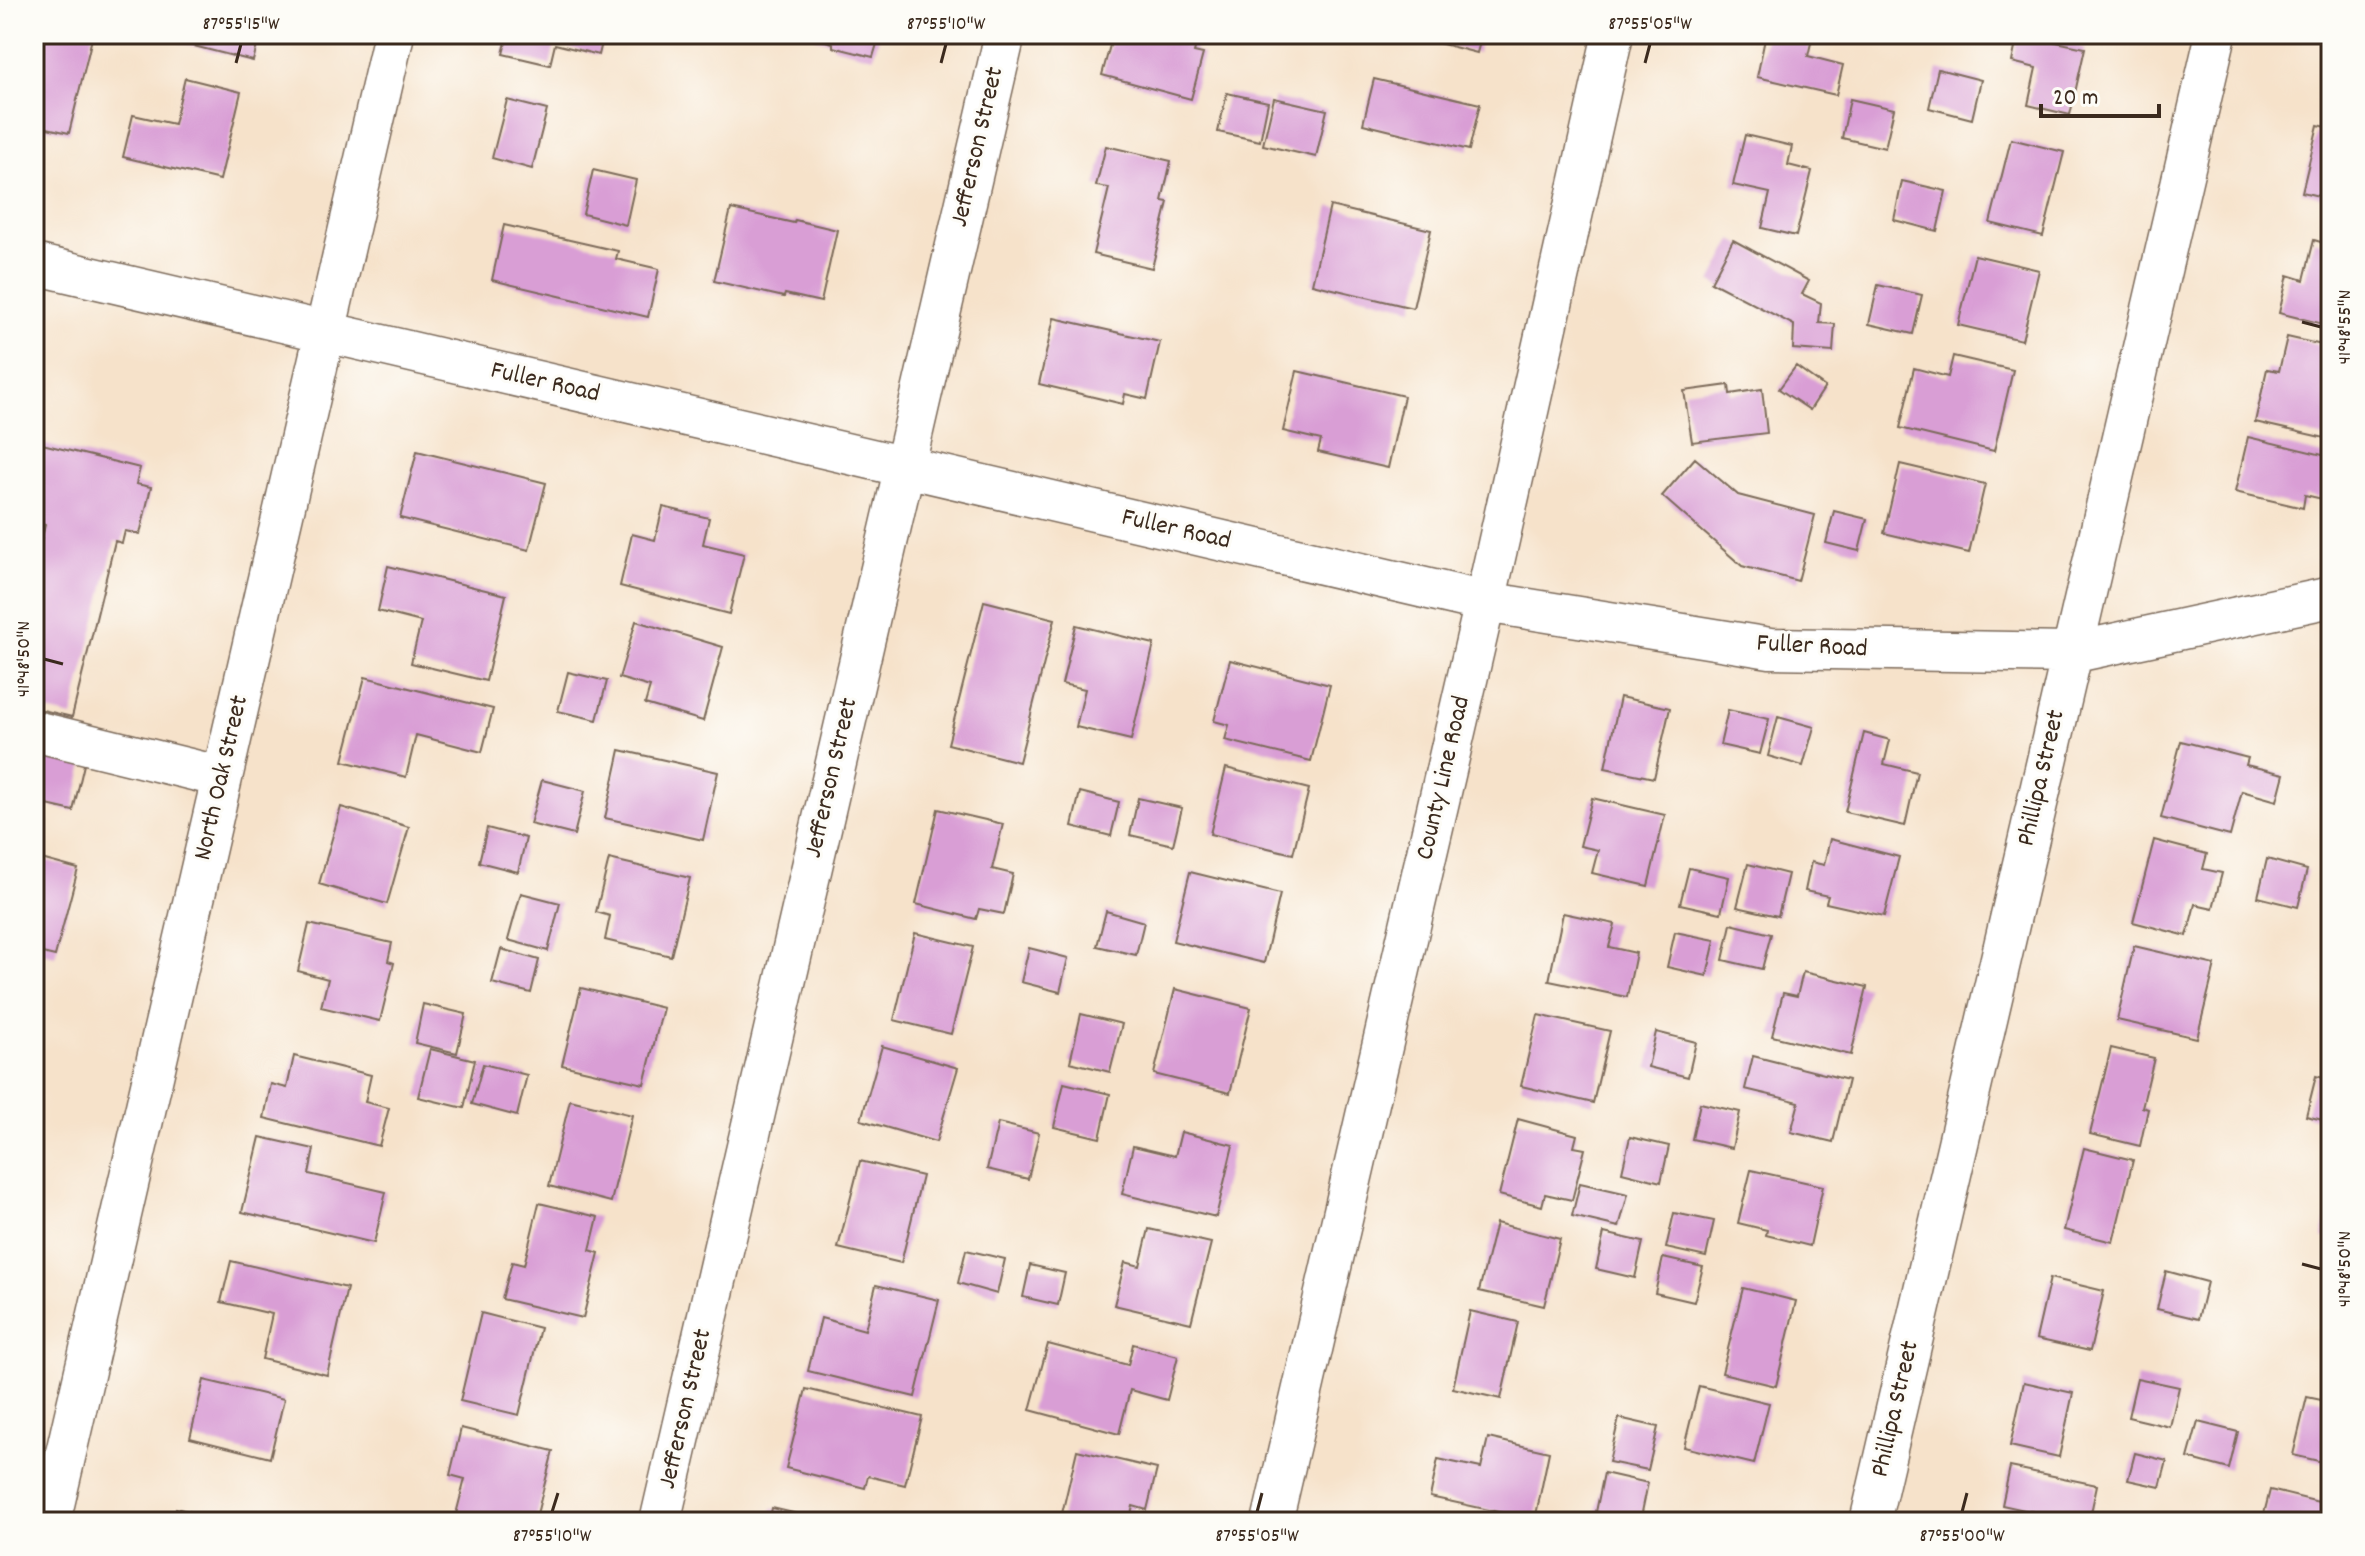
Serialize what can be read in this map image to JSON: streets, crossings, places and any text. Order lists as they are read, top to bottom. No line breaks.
{"streets":{"street":["Jefferson Street","Fuller Road","North Oak Street","County Line Road","Phillipa Street"]},"crossings":[["Jefferson Street","Fuller Road"],["Fuller Road","North Oak Street"],["Fuller Road","County Line Road"],["Fuller Road","Phillipa Street"]],"scale_bar":"20 m","coordinates":["87°55'15\"W","87°55'10\"W","87°55'05\"W","41°48'55\"N","41°48'50\"N","87°55'00\"W"]}
